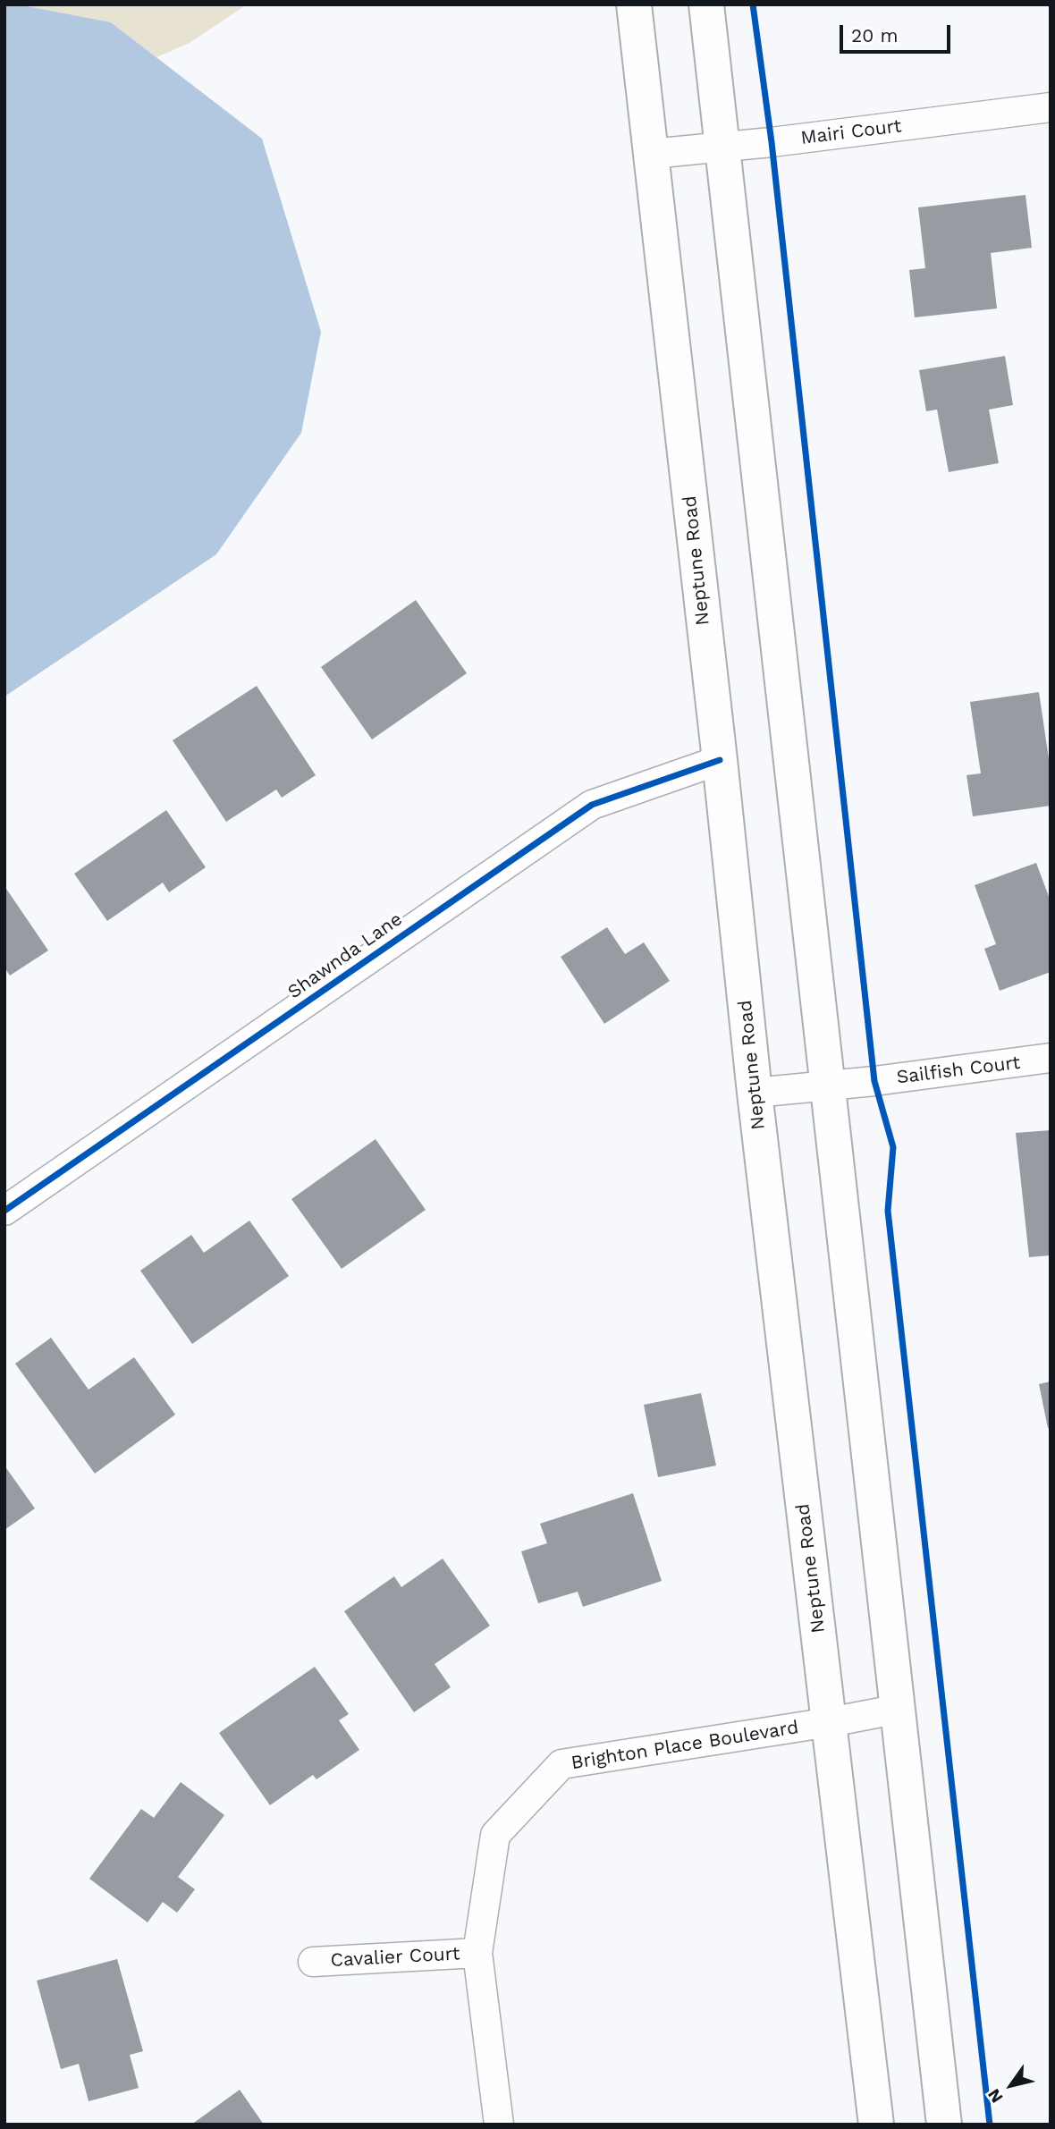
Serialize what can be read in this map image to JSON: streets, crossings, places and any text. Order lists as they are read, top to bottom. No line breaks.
{"streets":{"main road":["Neptune Road"],"street":["Mairi Court","Shawnda Lane","Sailfish Court","Brighton Place Boulevard","Cavalier Court"]},"crossings":[["Mairi Court","Neptune Road"],["Neptune Road","Shawnda Lane"],["Neptune Road","Sailfish Court"],["Neptune Road","Brighton Place Boulevard"],["Brighton Place Boulevard","Cavalier Court"]],"scale_bar":"20 m","north":"bottom left"}
